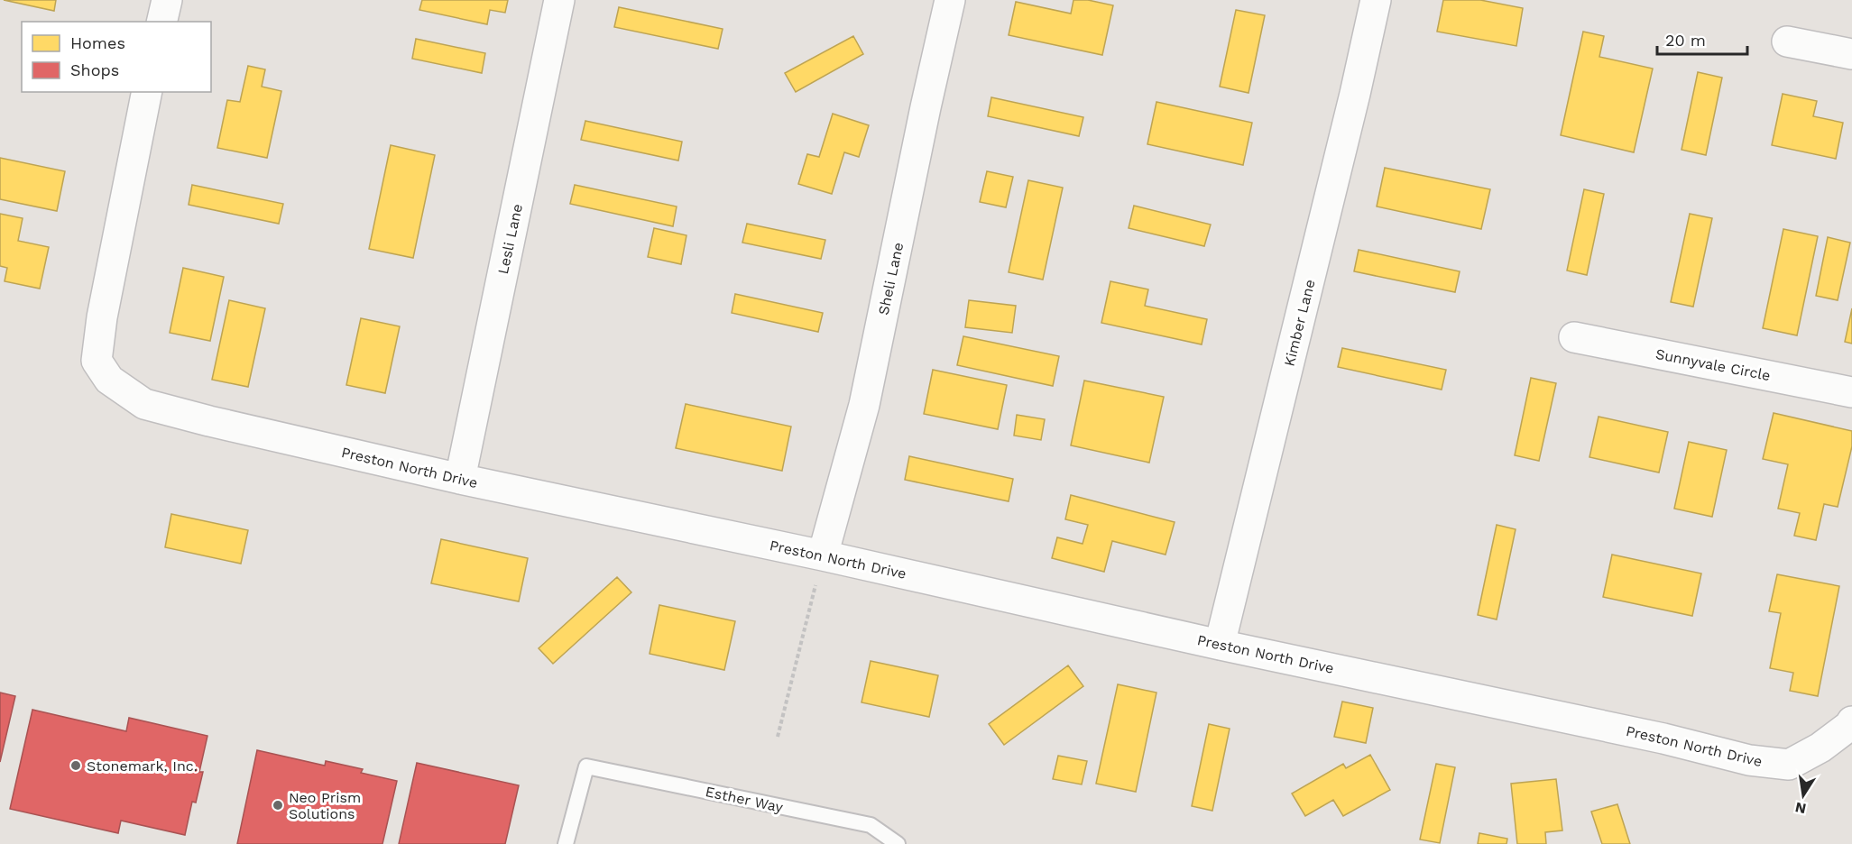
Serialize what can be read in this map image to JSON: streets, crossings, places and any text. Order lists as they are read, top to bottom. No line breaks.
{"streets":{"street":["Lesli Lane","Sheli Lane","Kimber Lane","Sunnyvale Circle","Preston North Drive"],"lane":["Esther Way"]},"crossings":[["Lesli Lane","Preston North Drive"],["Sheli Lane","Preston North Drive"],["Kimber Lane","Preston North Drive"]],"places":["Stonemark, Inc.","Neo Prism Solutions"],"legend":["Homes","Shops"],"scale_bar":"20 m","north":"bottom"}
